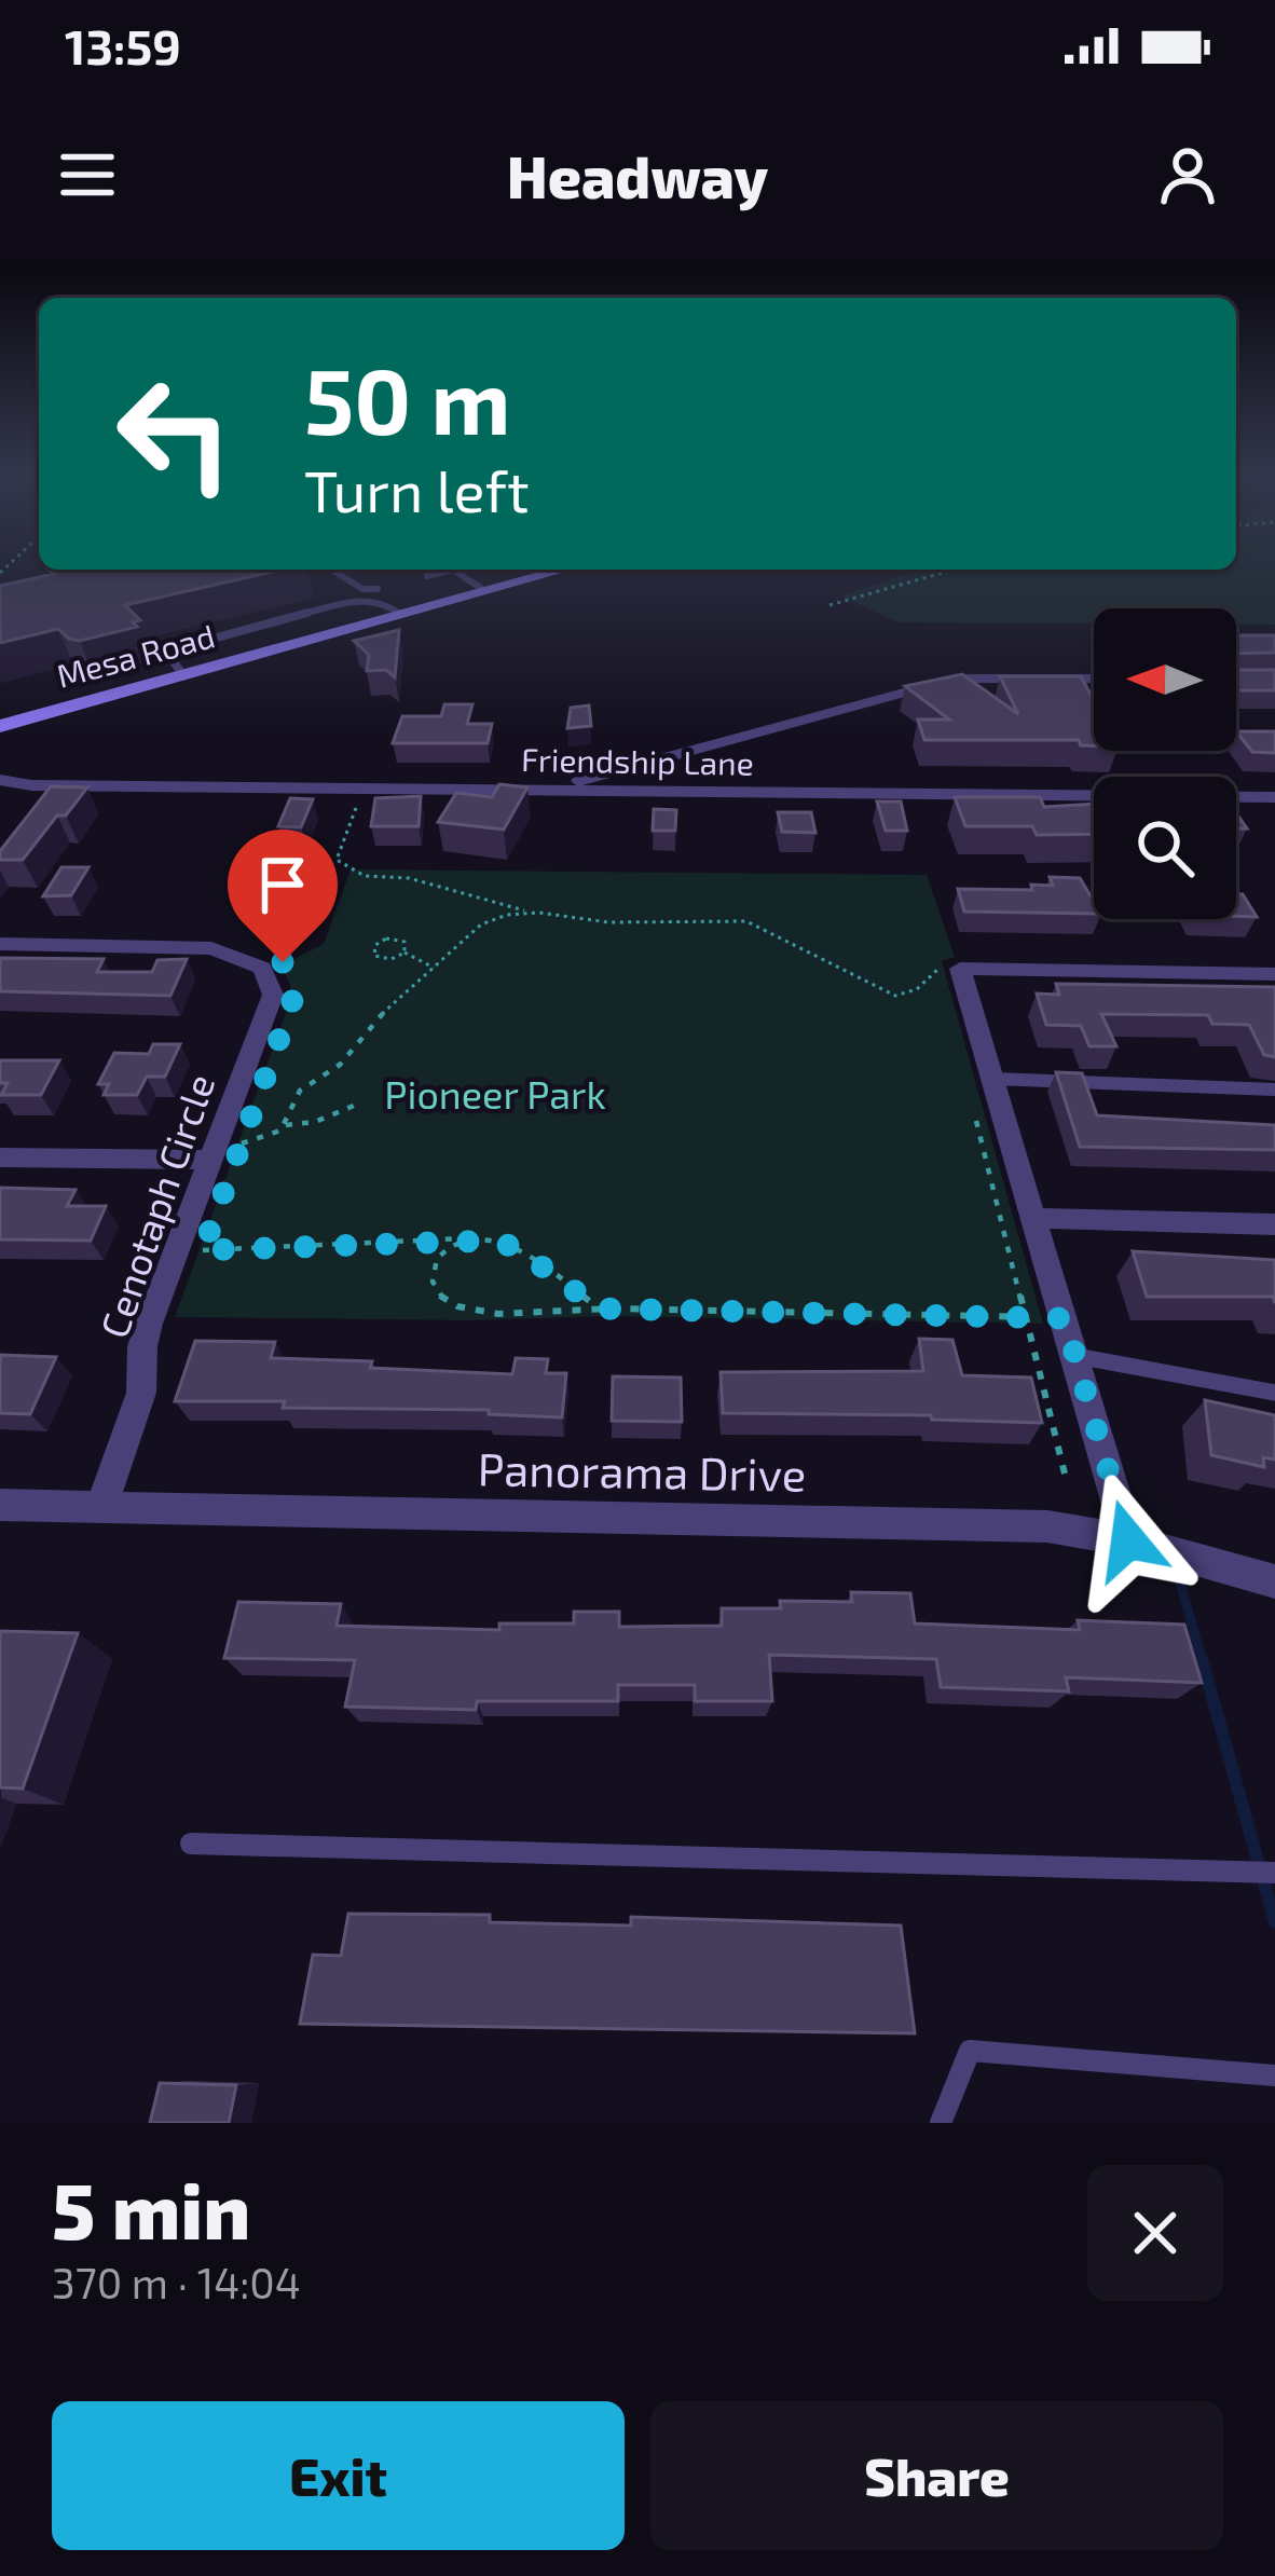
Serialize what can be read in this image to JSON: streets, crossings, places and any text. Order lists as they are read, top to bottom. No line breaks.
{"streets":{"main road":["Mesa Road"],"street":["Friendship Lane","Cenotaph Circle","Panorama Drive"]},"crossings":[["Cenotaph Circle","Panorama Drive"]],"parks":["Pioneer Park"],"north":"left","page":{"status":"13:59","header":"Headway","turn":["50 m","Turn left"],"heading":["5 min","370 m · 14:04"],"buttons":["Exit","Share"]}}
